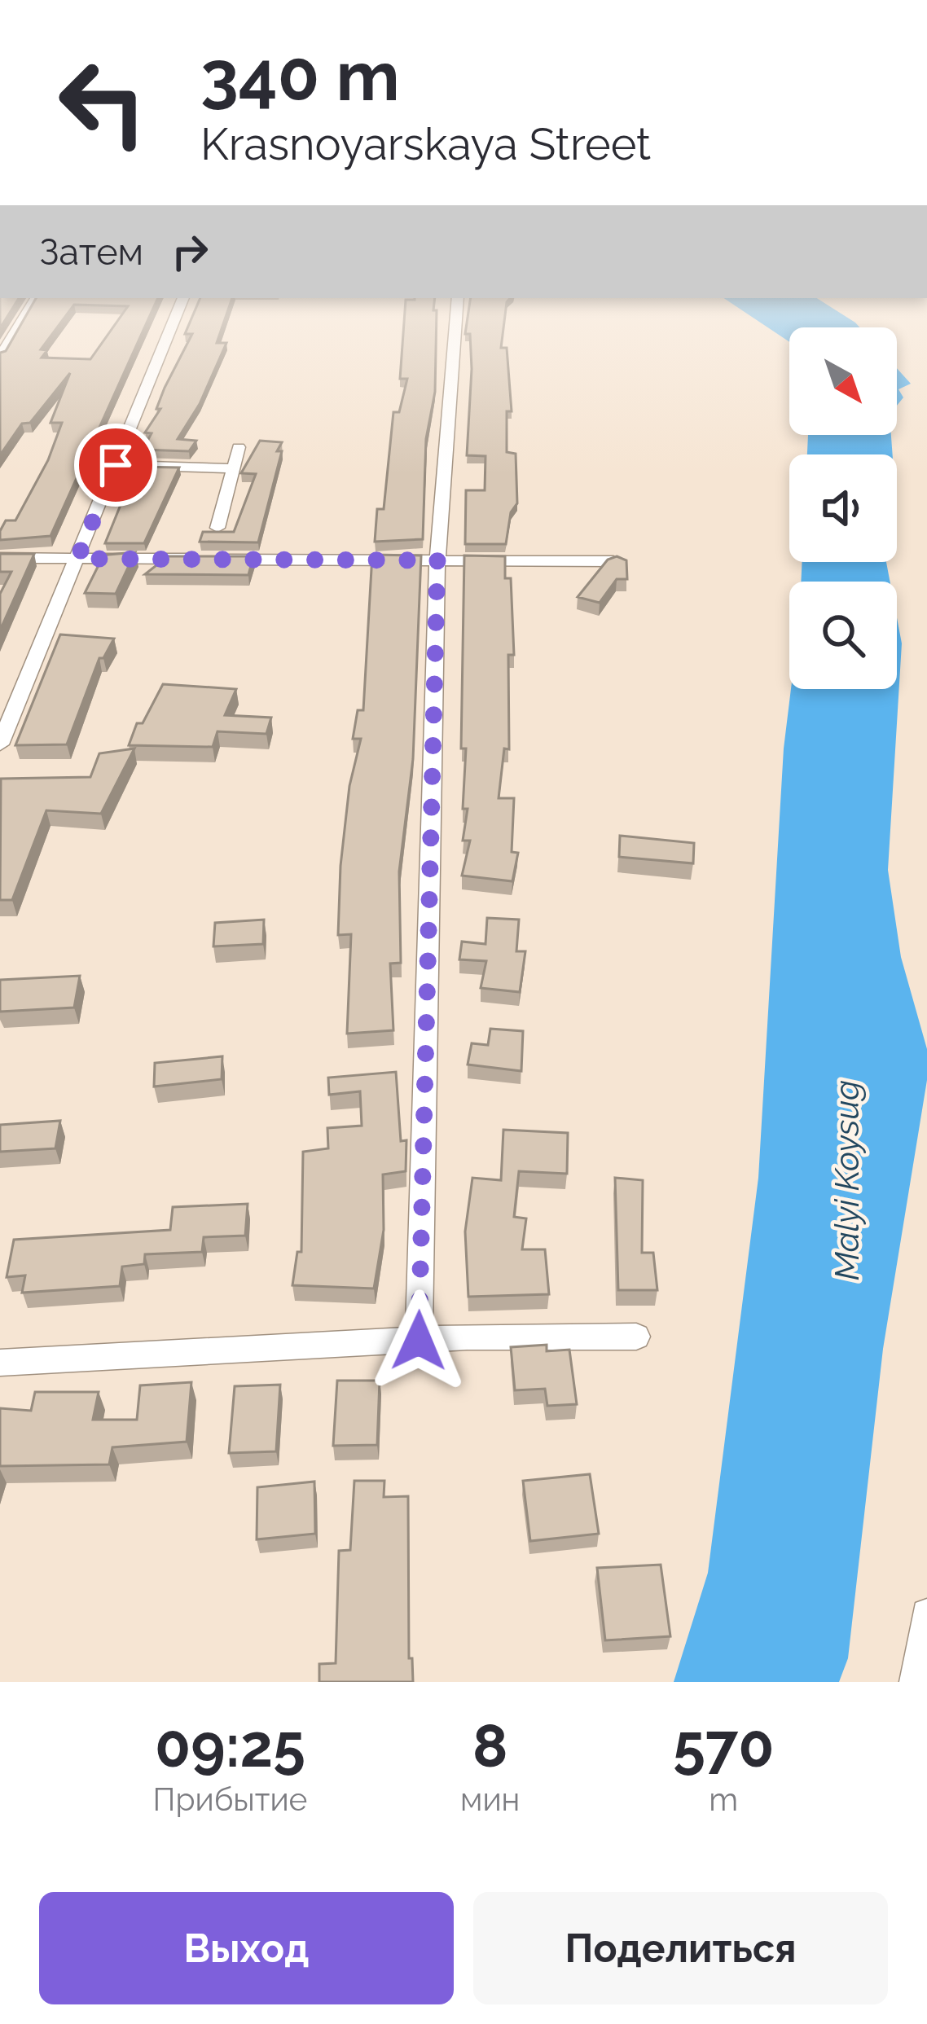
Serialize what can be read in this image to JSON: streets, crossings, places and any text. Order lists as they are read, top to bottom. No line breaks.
{"water":["Malyi Koysug"],"north":"bottom right","page":{"turn":["340 m","Krasnoyarskaya Street"],"then":"Затем","eta":["09:25","Прибытие","8","мин","570","m"],"buttons":["Выход","Поделиться"]}}
